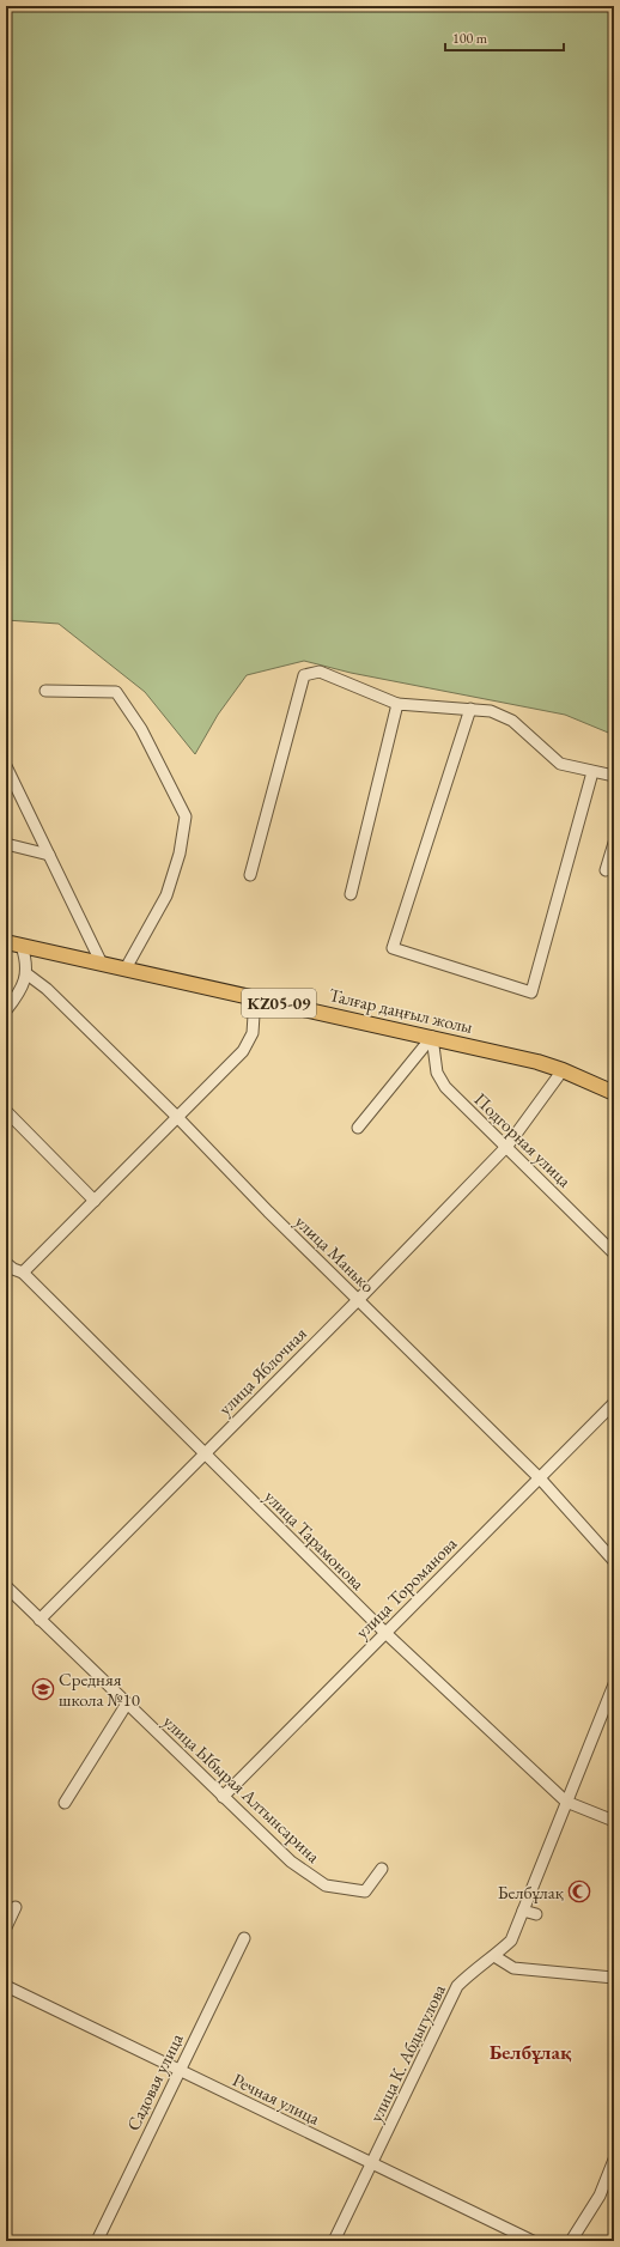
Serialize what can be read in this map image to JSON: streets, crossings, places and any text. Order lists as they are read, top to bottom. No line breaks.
{"streets":{"main road":["KZ05-09","Талғар даңғыл жолы"],"street":["Подгорная улица","улица Манько","улица Яблочная","улица Тарамонова","улица Тороманова","улица Ыбырая Алтынсарина","улица К. Абдыгулова","Садовая улица","Речная улица"]},"crossings":[["Талғар даңғыл жолы","Подгорная улица"],["Талғар даңғыл жолы","улица Яблочная"],["Подгорная улица","улица Яблочная"],["улица Манько","улица Яблочная"],["улица Манько","улица Тороманова"],["улица Яблочная","улица Тарамонова"],["улица Яблочная","улица Ыбырая Алтынсарина"],["улица Тарамонова","улица Тороманова"],["улица Тарамонова","улица К. Абдыгулова"],["улица Тороманова","улица Ыбырая Алтынсарина"],["улица К. Абдыгулова","Речная улица"],["Садовая улица","Речная улица"]],"districts":["Белбұлақ"],"places":{"school or university":["Средняя школа №10"],"mosque":["Белбұлақ"]},"scale_bar":"100 m"}
